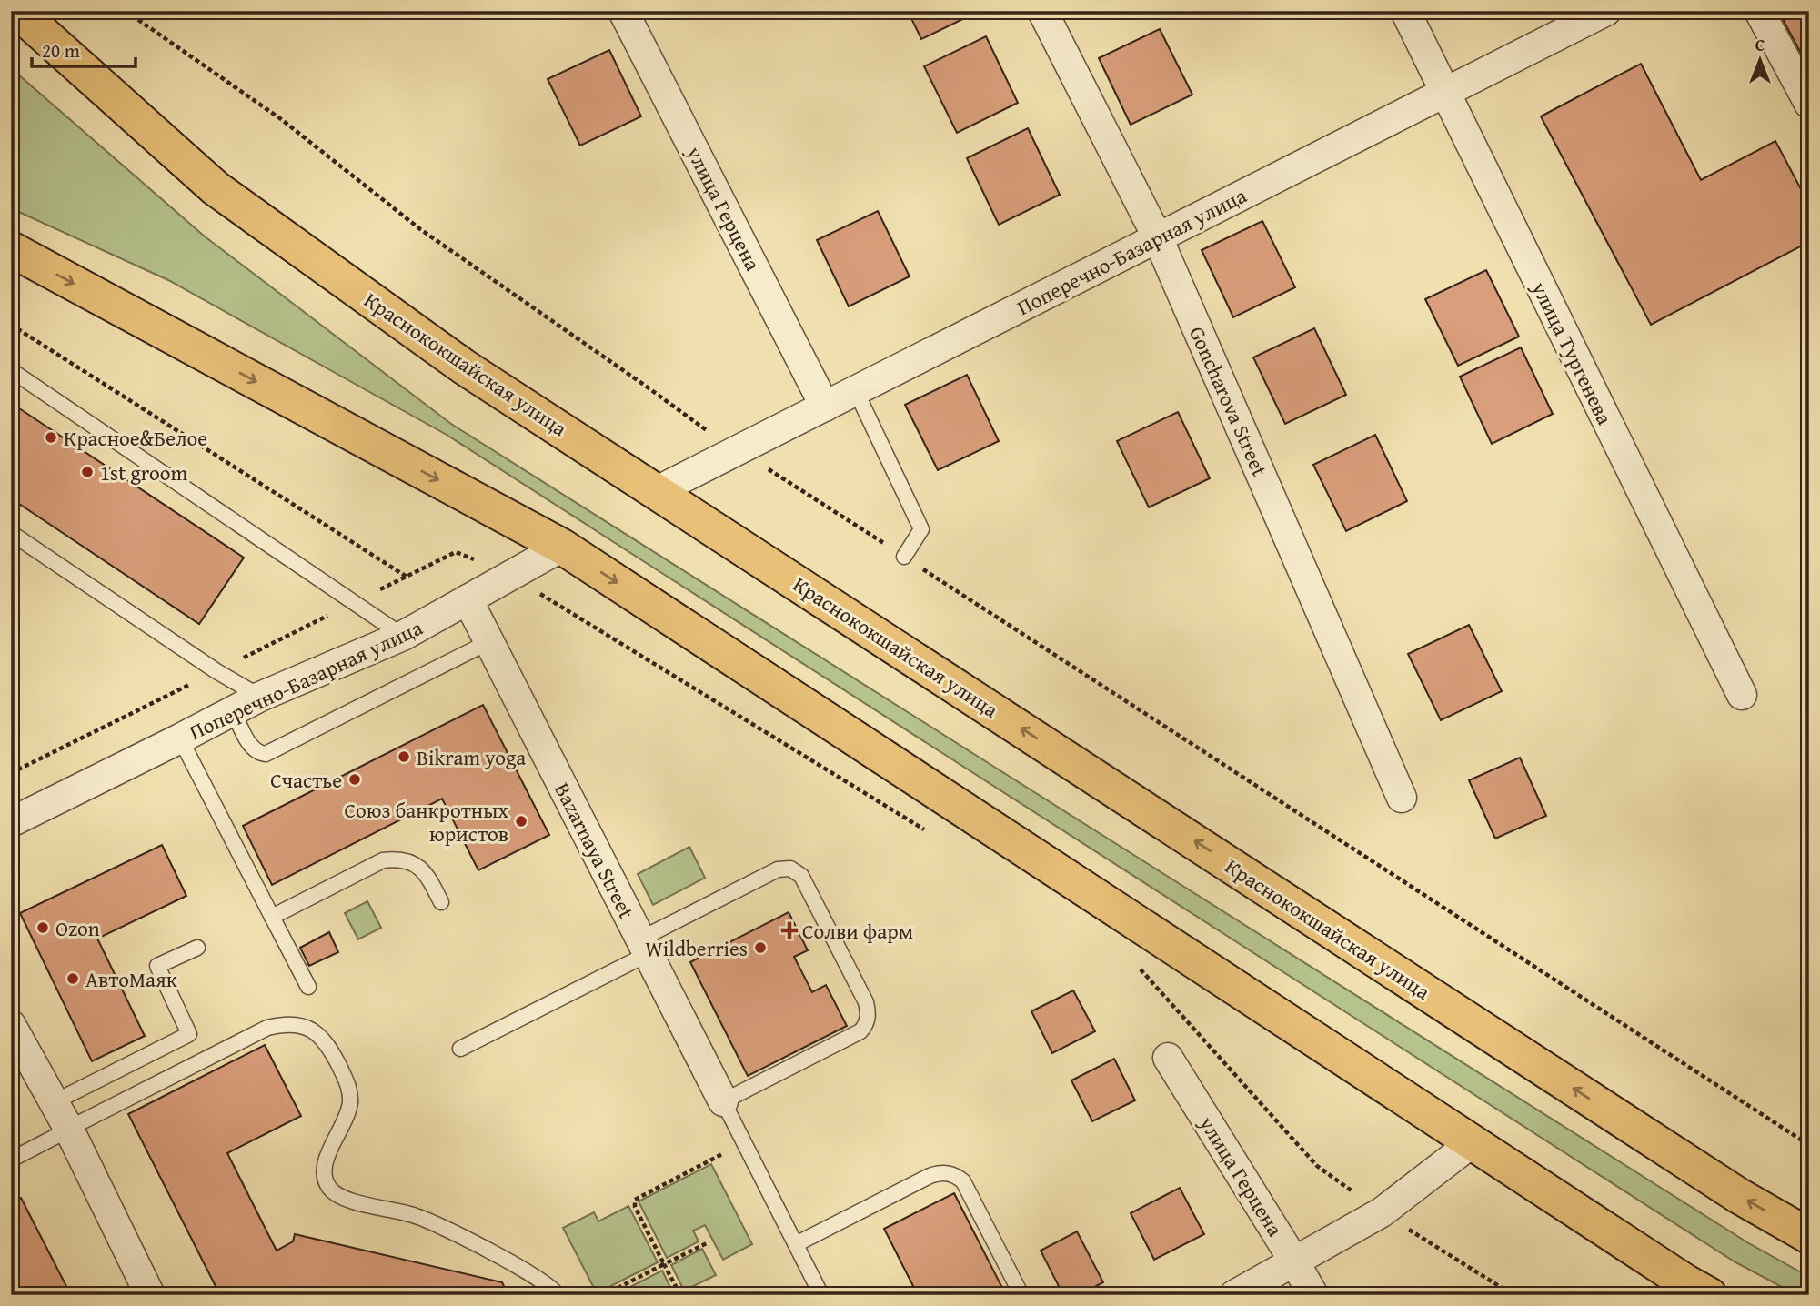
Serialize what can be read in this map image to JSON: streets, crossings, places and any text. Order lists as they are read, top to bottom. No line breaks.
{"streets":{"main road":["Краснококшайская улица"],"street":["улица Герцена","Поперечно-Базарная улица","улица Тургенева","Goncharova Street","Bazarnaya Street"]},"crossings":[["улица Герцена","Поперечно-Базарная улица"],["Поперечно-Базарная улица","улица Тургенева"],["Поперечно-Базарная улица","Краснококшайская улица"],["Поперечно-Базарная улица","Goncharova Street"],["Поперечно-Базарная улица","Bazarnaya Street"]],"places":{"other":["Красное&Белое","1st groom","Bikram yoga","Счастье","Союз банкротных юристов","Ozon","Wildberries","АвтоМаяк"],"health":["Солви фарм"]},"scale_bar":"20 m","north":"top"}
